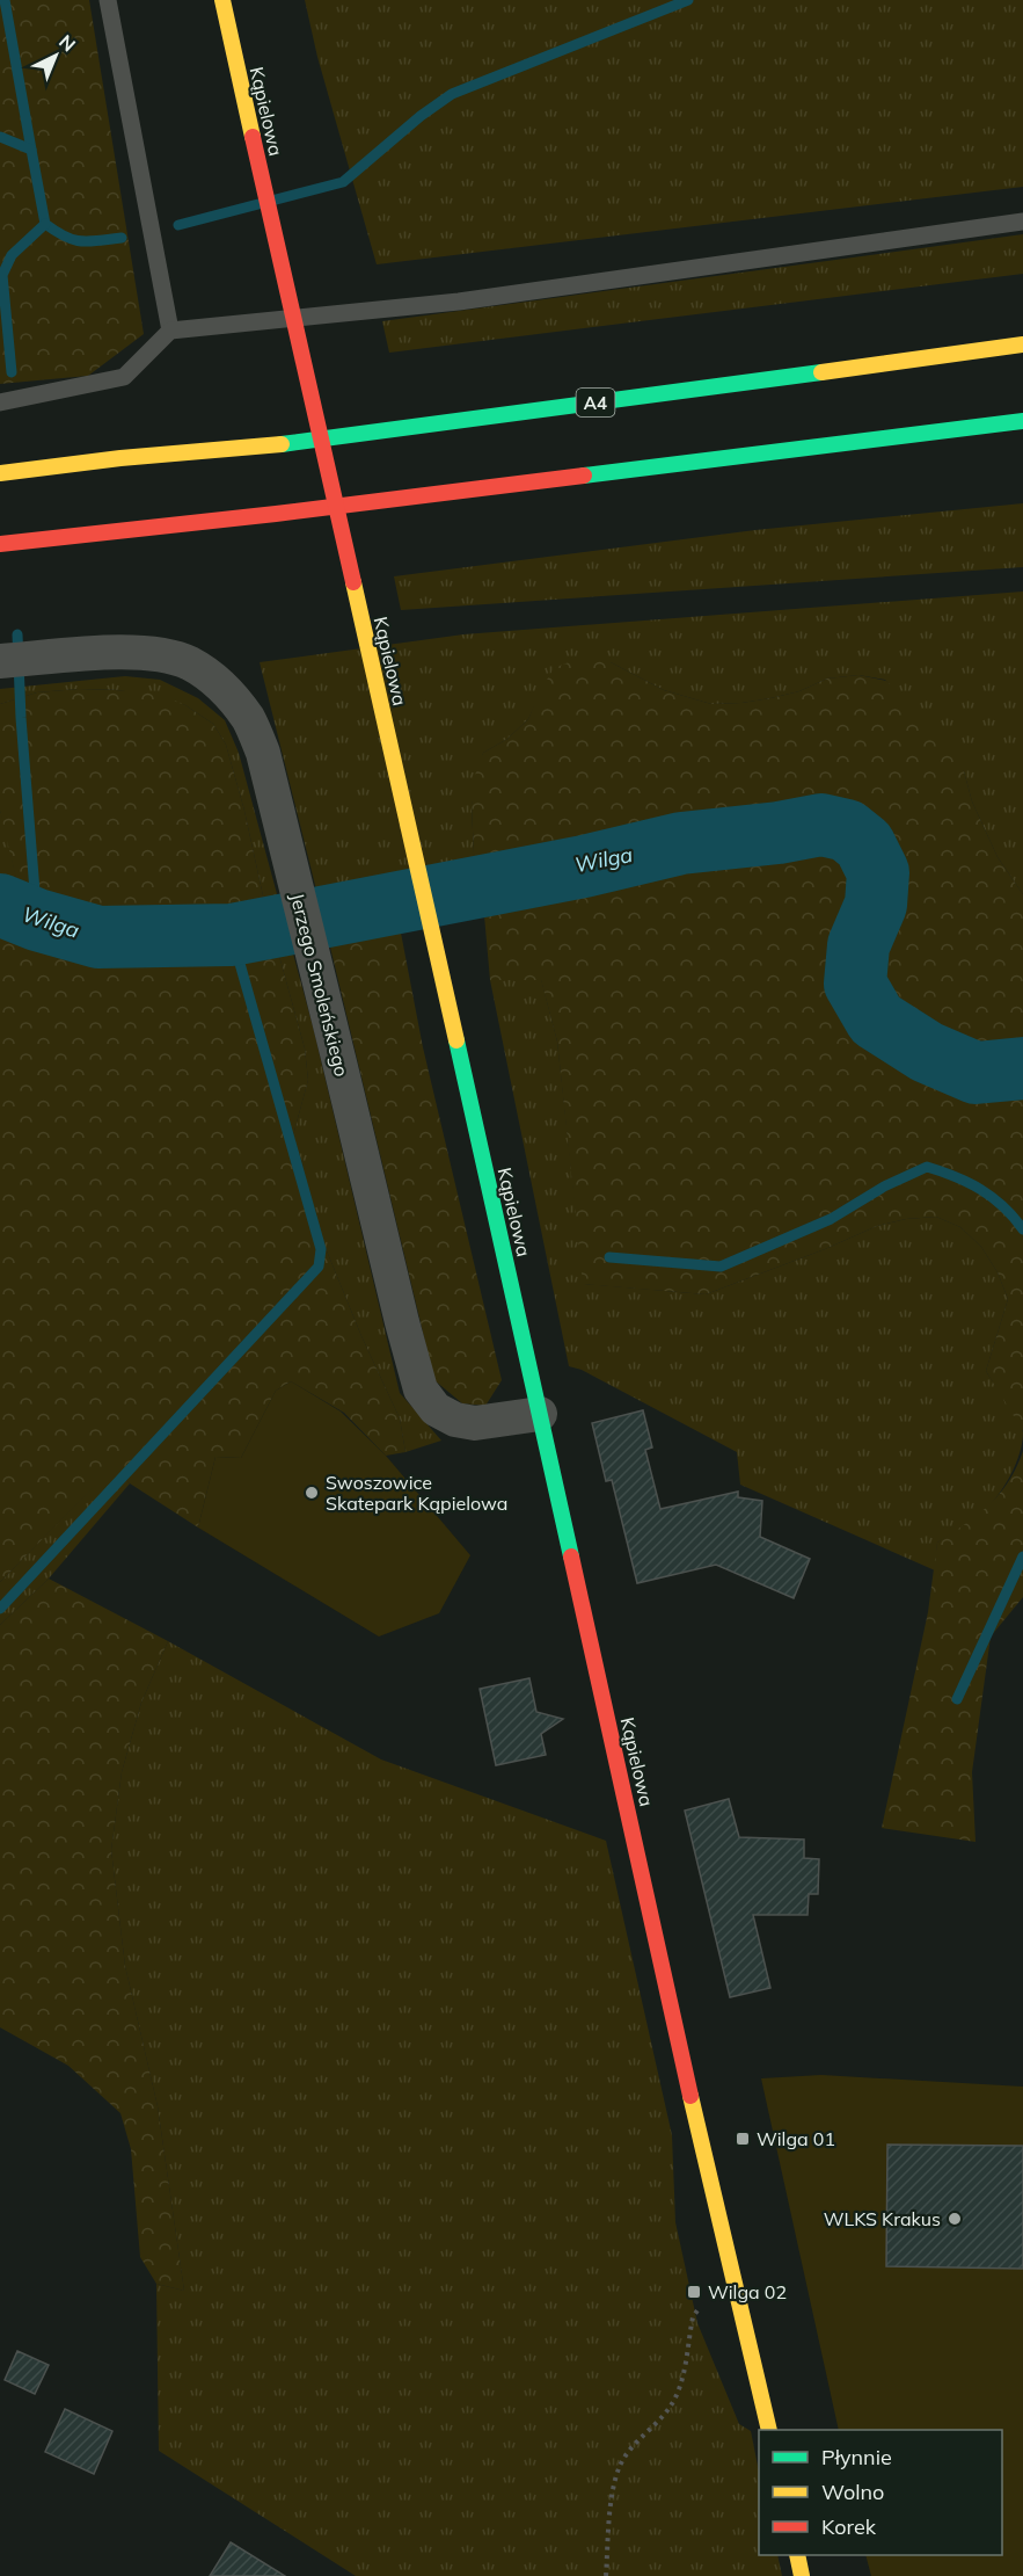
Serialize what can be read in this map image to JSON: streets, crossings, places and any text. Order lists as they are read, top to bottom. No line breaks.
{"streets":{"main road":["Kąpielowa","A4"],"street":["Jerzego Smoleńskiego"]},"crossings":[["Kąpielowa","Jerzego Smoleńskiego"]],"water":["Wilga"],"places":{"other":["Swoszowice Skatepark Kąpielowa","WLKS Krakus"],"transit":["Wilga 01","Wilga 02"]},"legend":["Płynnie","Wolno","Korek"],"north":"top right"}
